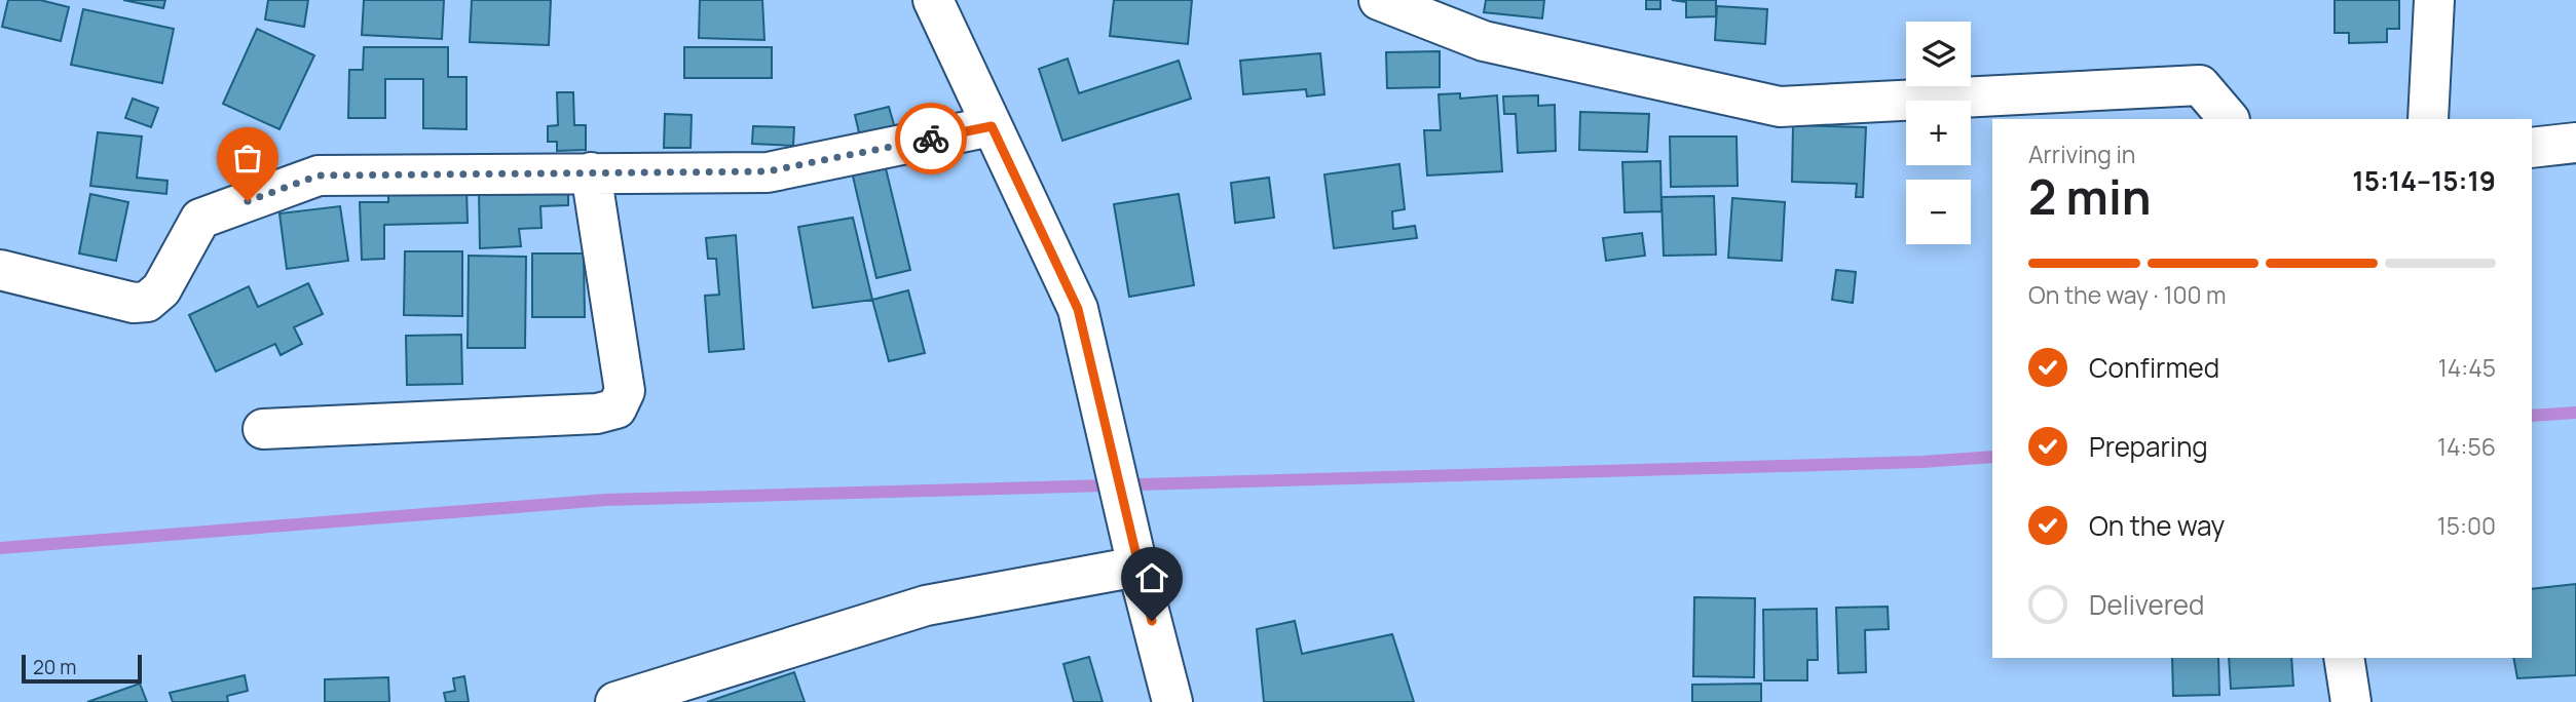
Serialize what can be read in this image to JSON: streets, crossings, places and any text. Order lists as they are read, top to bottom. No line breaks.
{"scale_bar":"20 m","page":{"map_buttons":["+","−"],"heading":["2 min","Arriving in","15:14–15:19"],"bar":"On the way · 100 m","list":[["Confirmed","14:45"],["Preparing","14:56"],["On the way","15:00"],"Delivered"],"scale":"20 m"}}
